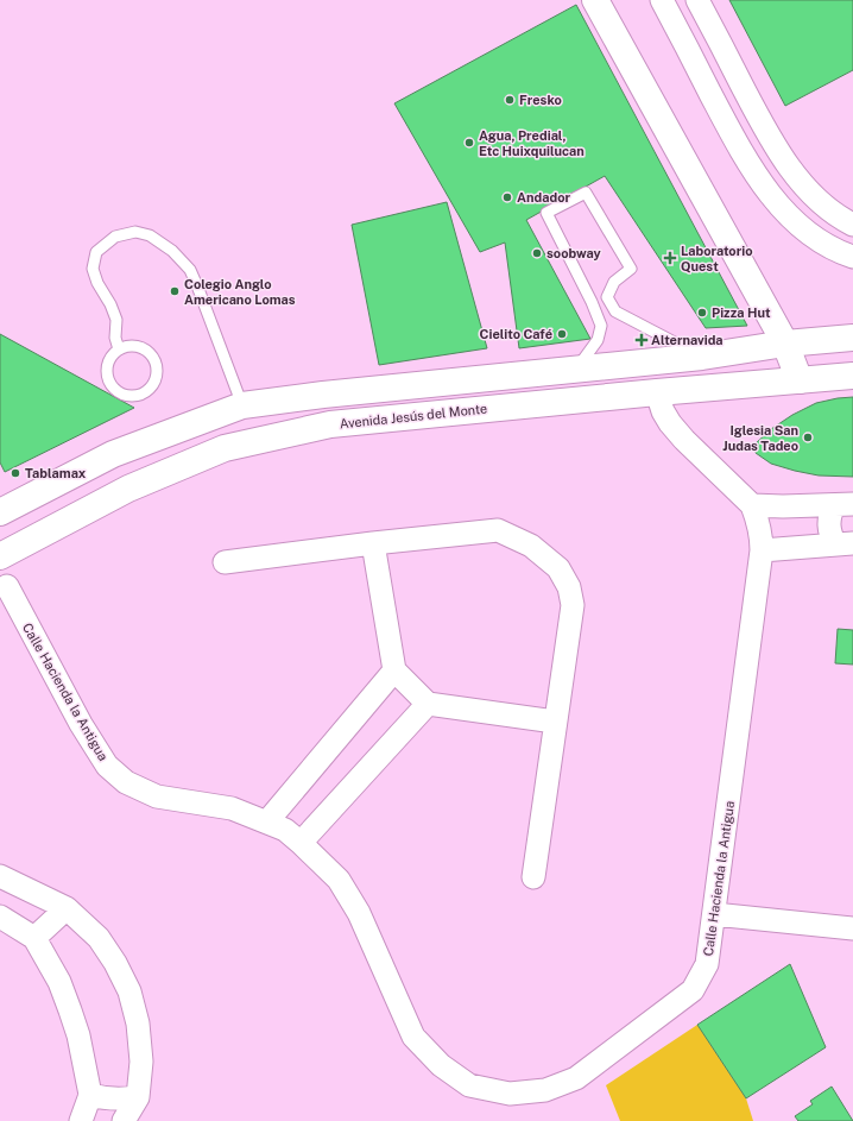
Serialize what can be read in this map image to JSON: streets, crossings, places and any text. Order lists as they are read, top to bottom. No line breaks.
{"streets":{"main road":["Avenida Jesús del Monte"],"street":["Calle Hacienda la Antigua"]},"places":{"other":["Fresko","Agua, Predial, Etc Huixquilucan","Andador","soobway","Colegio Anglo Americano Lomas","Pizza Hut","Cielito Café","Iglesia San Judas Tadeo","Tablamax"],"health":["Laboratorio Quest","Alternavida"]}}
